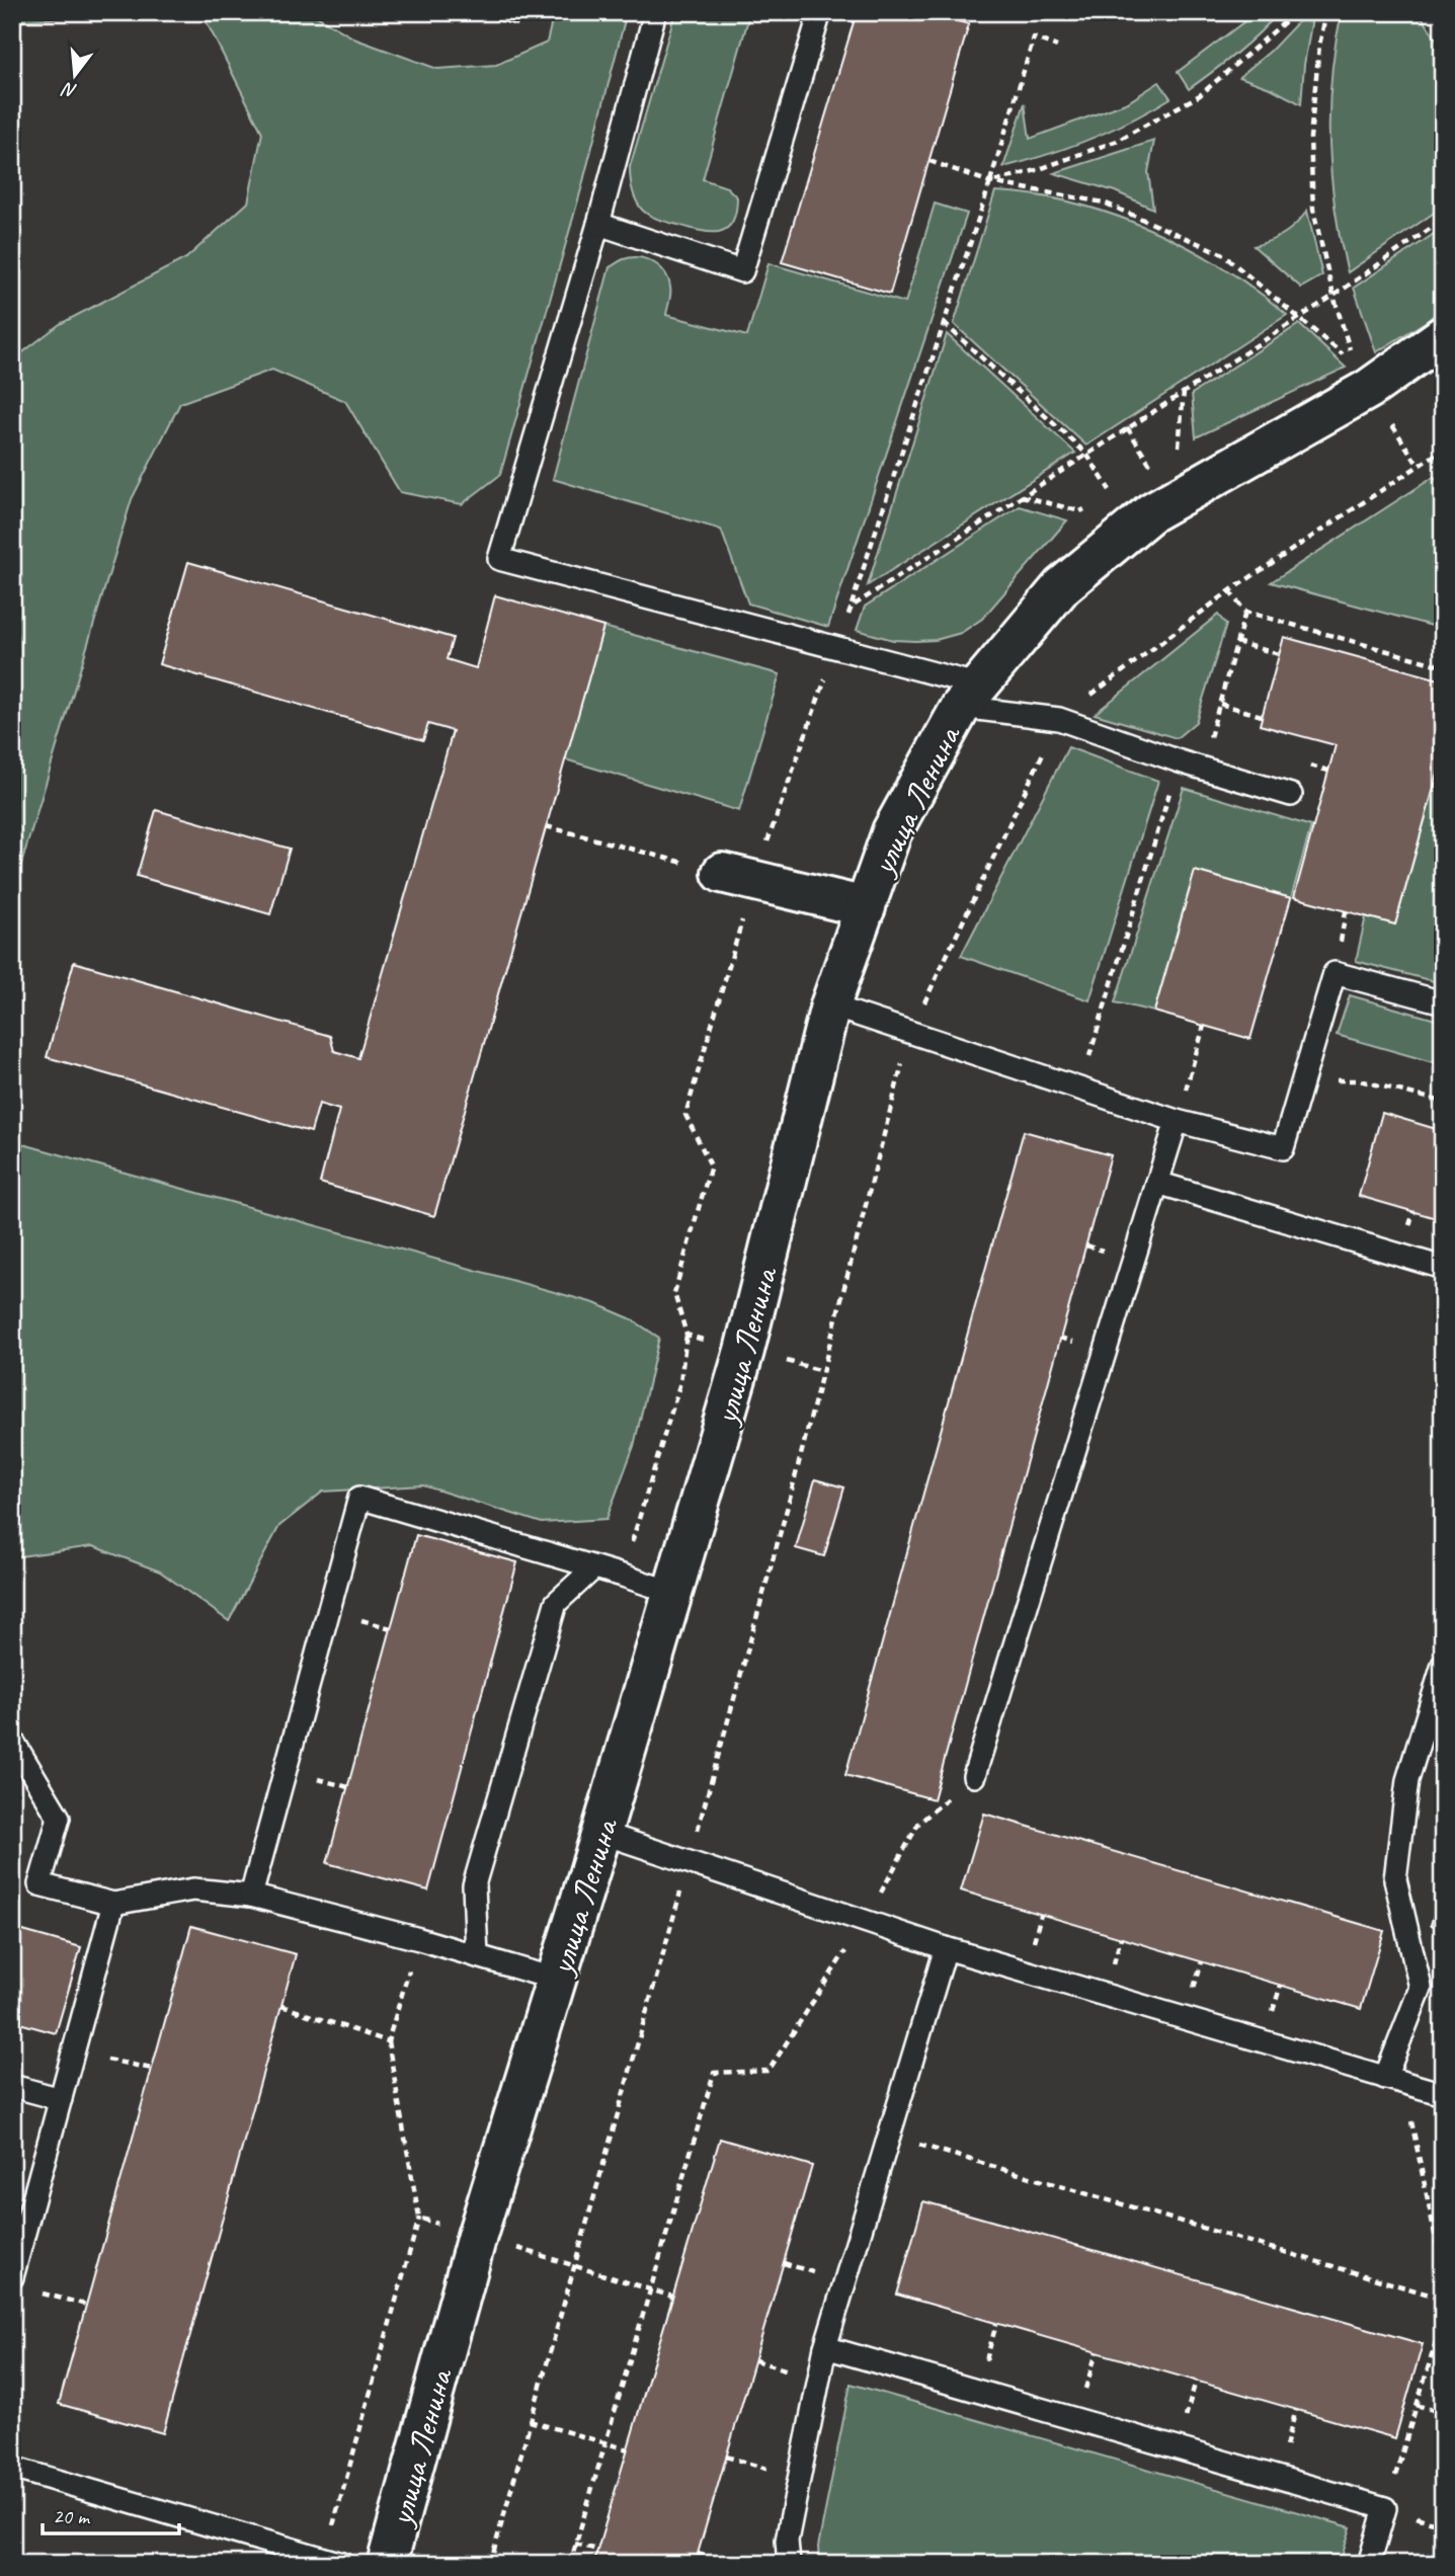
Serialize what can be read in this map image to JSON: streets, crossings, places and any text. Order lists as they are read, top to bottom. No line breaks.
{"streets":{"street":["улица Ленина"]},"scale_bar":"20 m","north":"bottom"}
